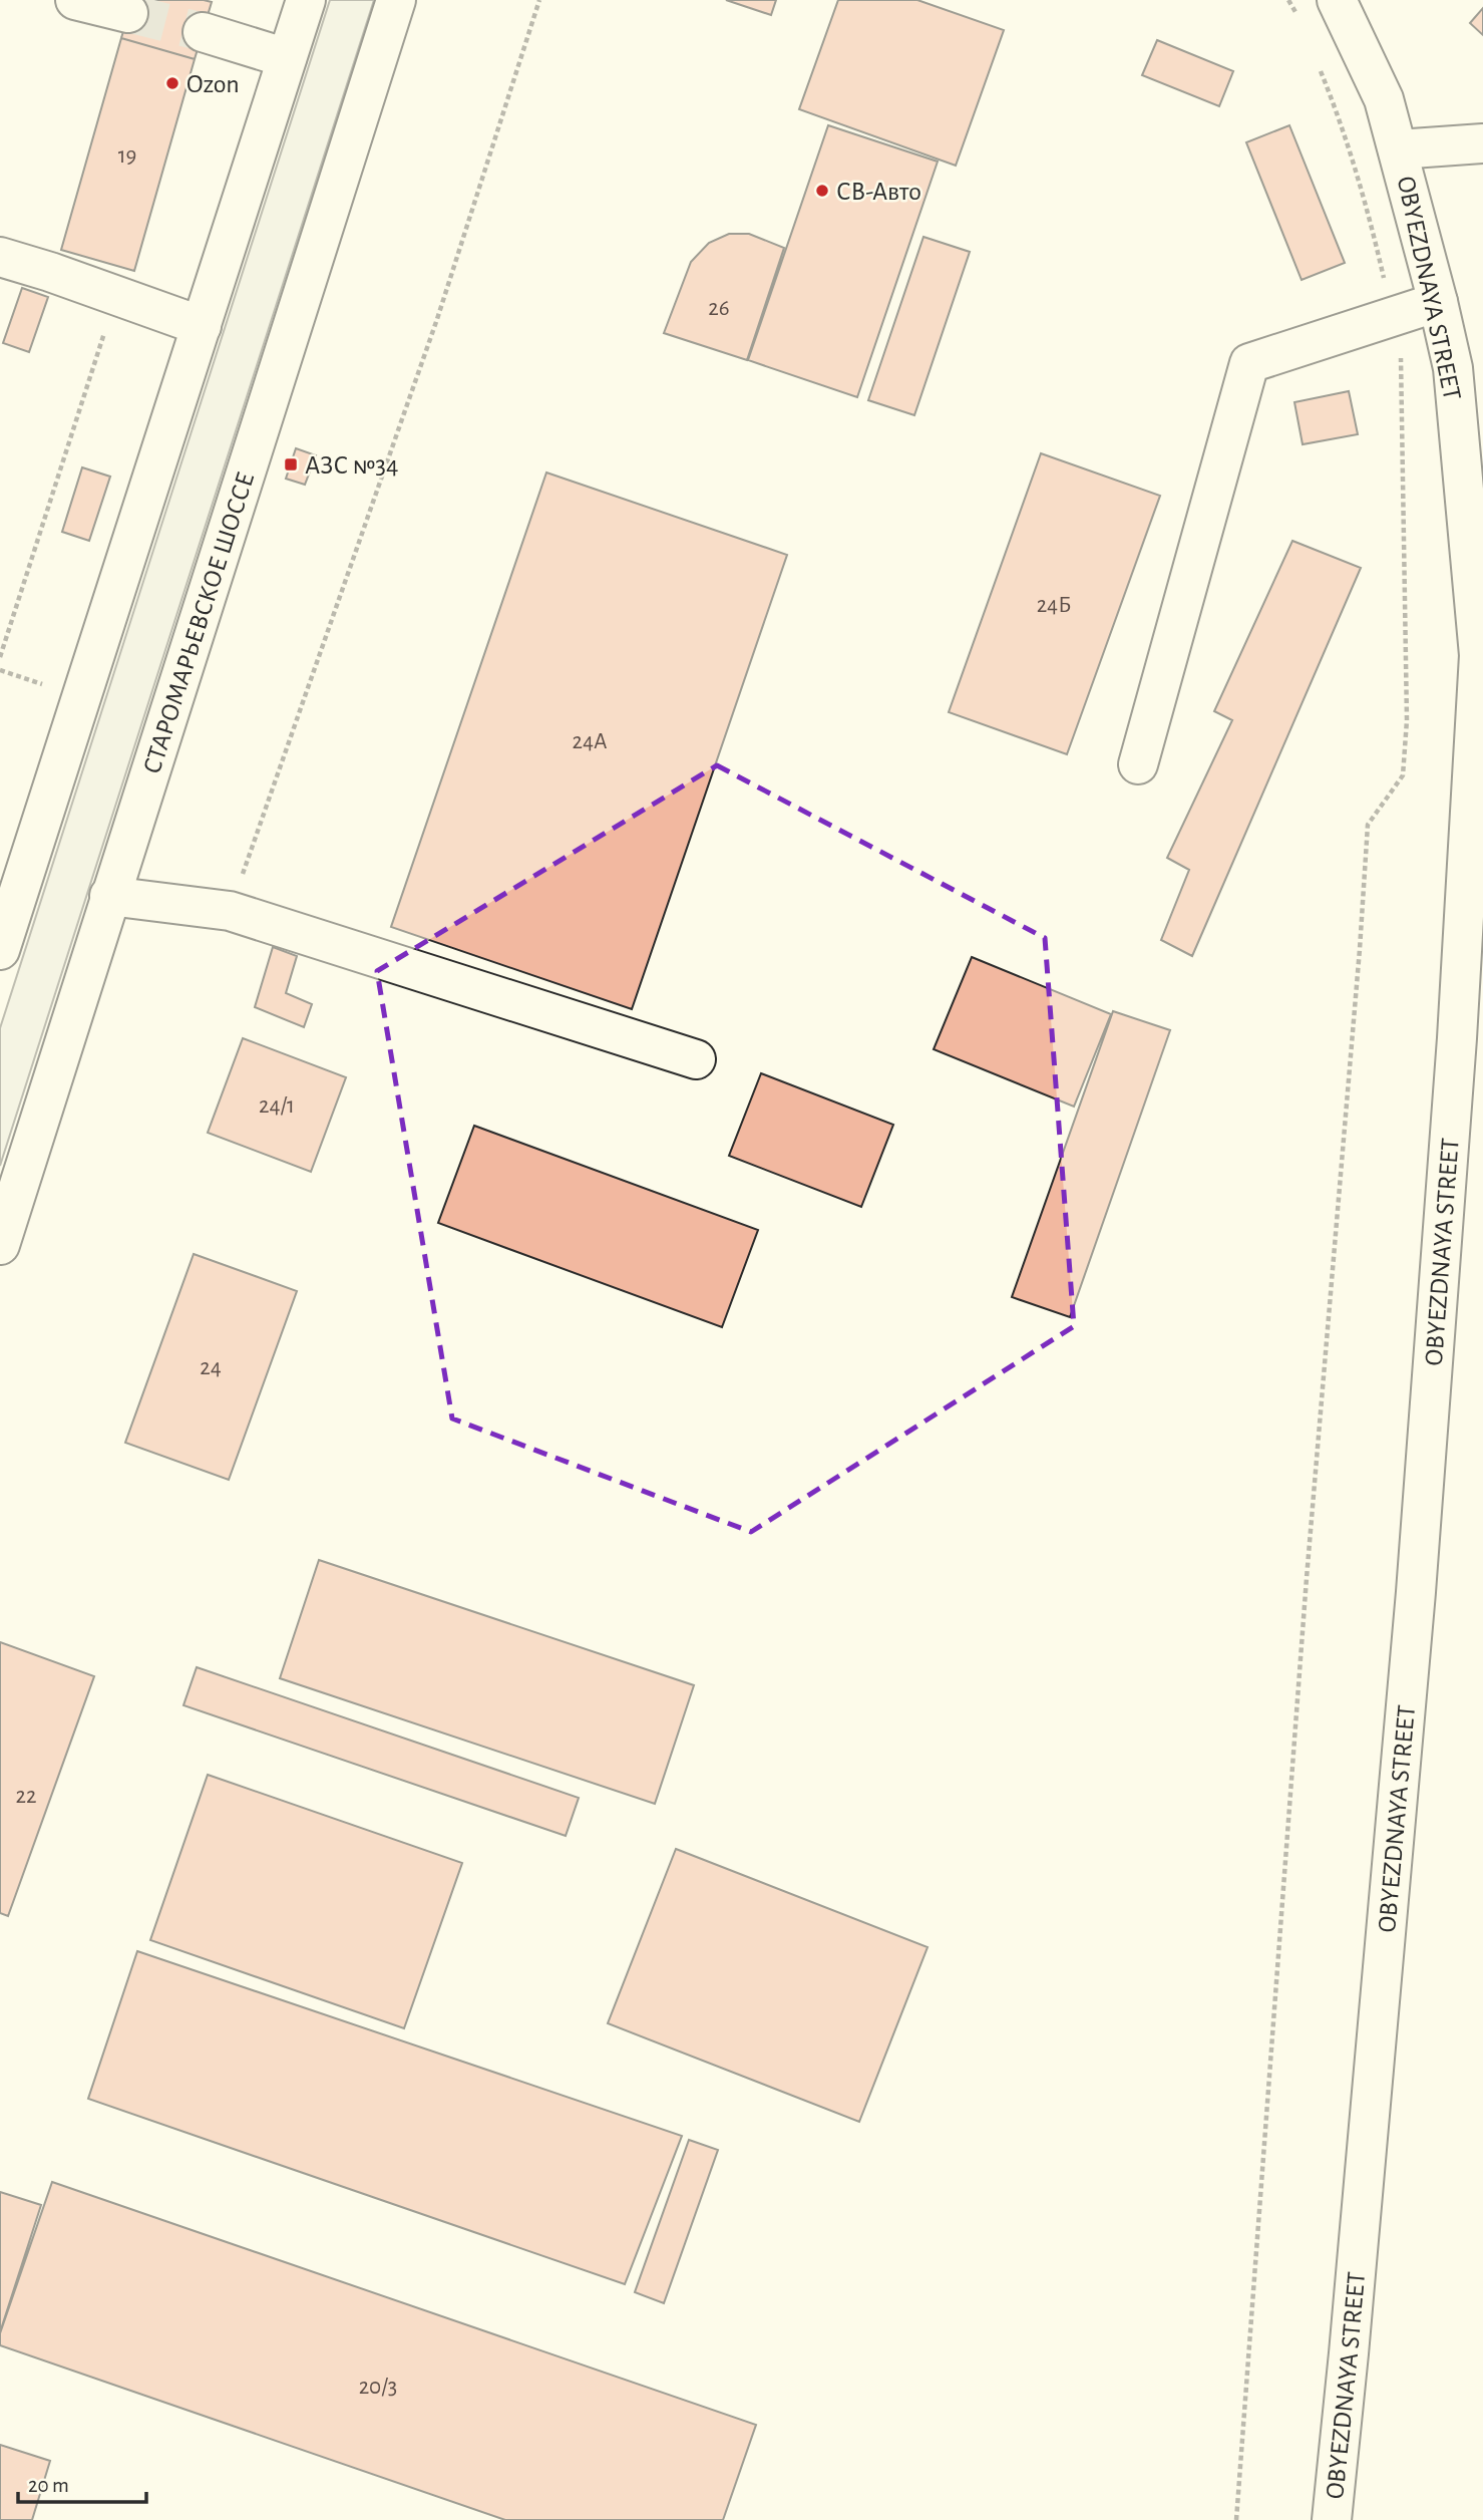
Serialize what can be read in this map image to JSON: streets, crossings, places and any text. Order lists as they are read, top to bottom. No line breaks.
{"streets":{"main road":["OBYEZDNAYA STREET","СТАРОМАРЬЕВСКОЕ ШОССЕ"]},"places":{"other":["Ozon","СВ-Авто"],"transit":["АЗС №34"]},"house_numbers":["19","26","24Б","24А","24/1","24","22","20/3"],"scale_bar":"20 m"}
